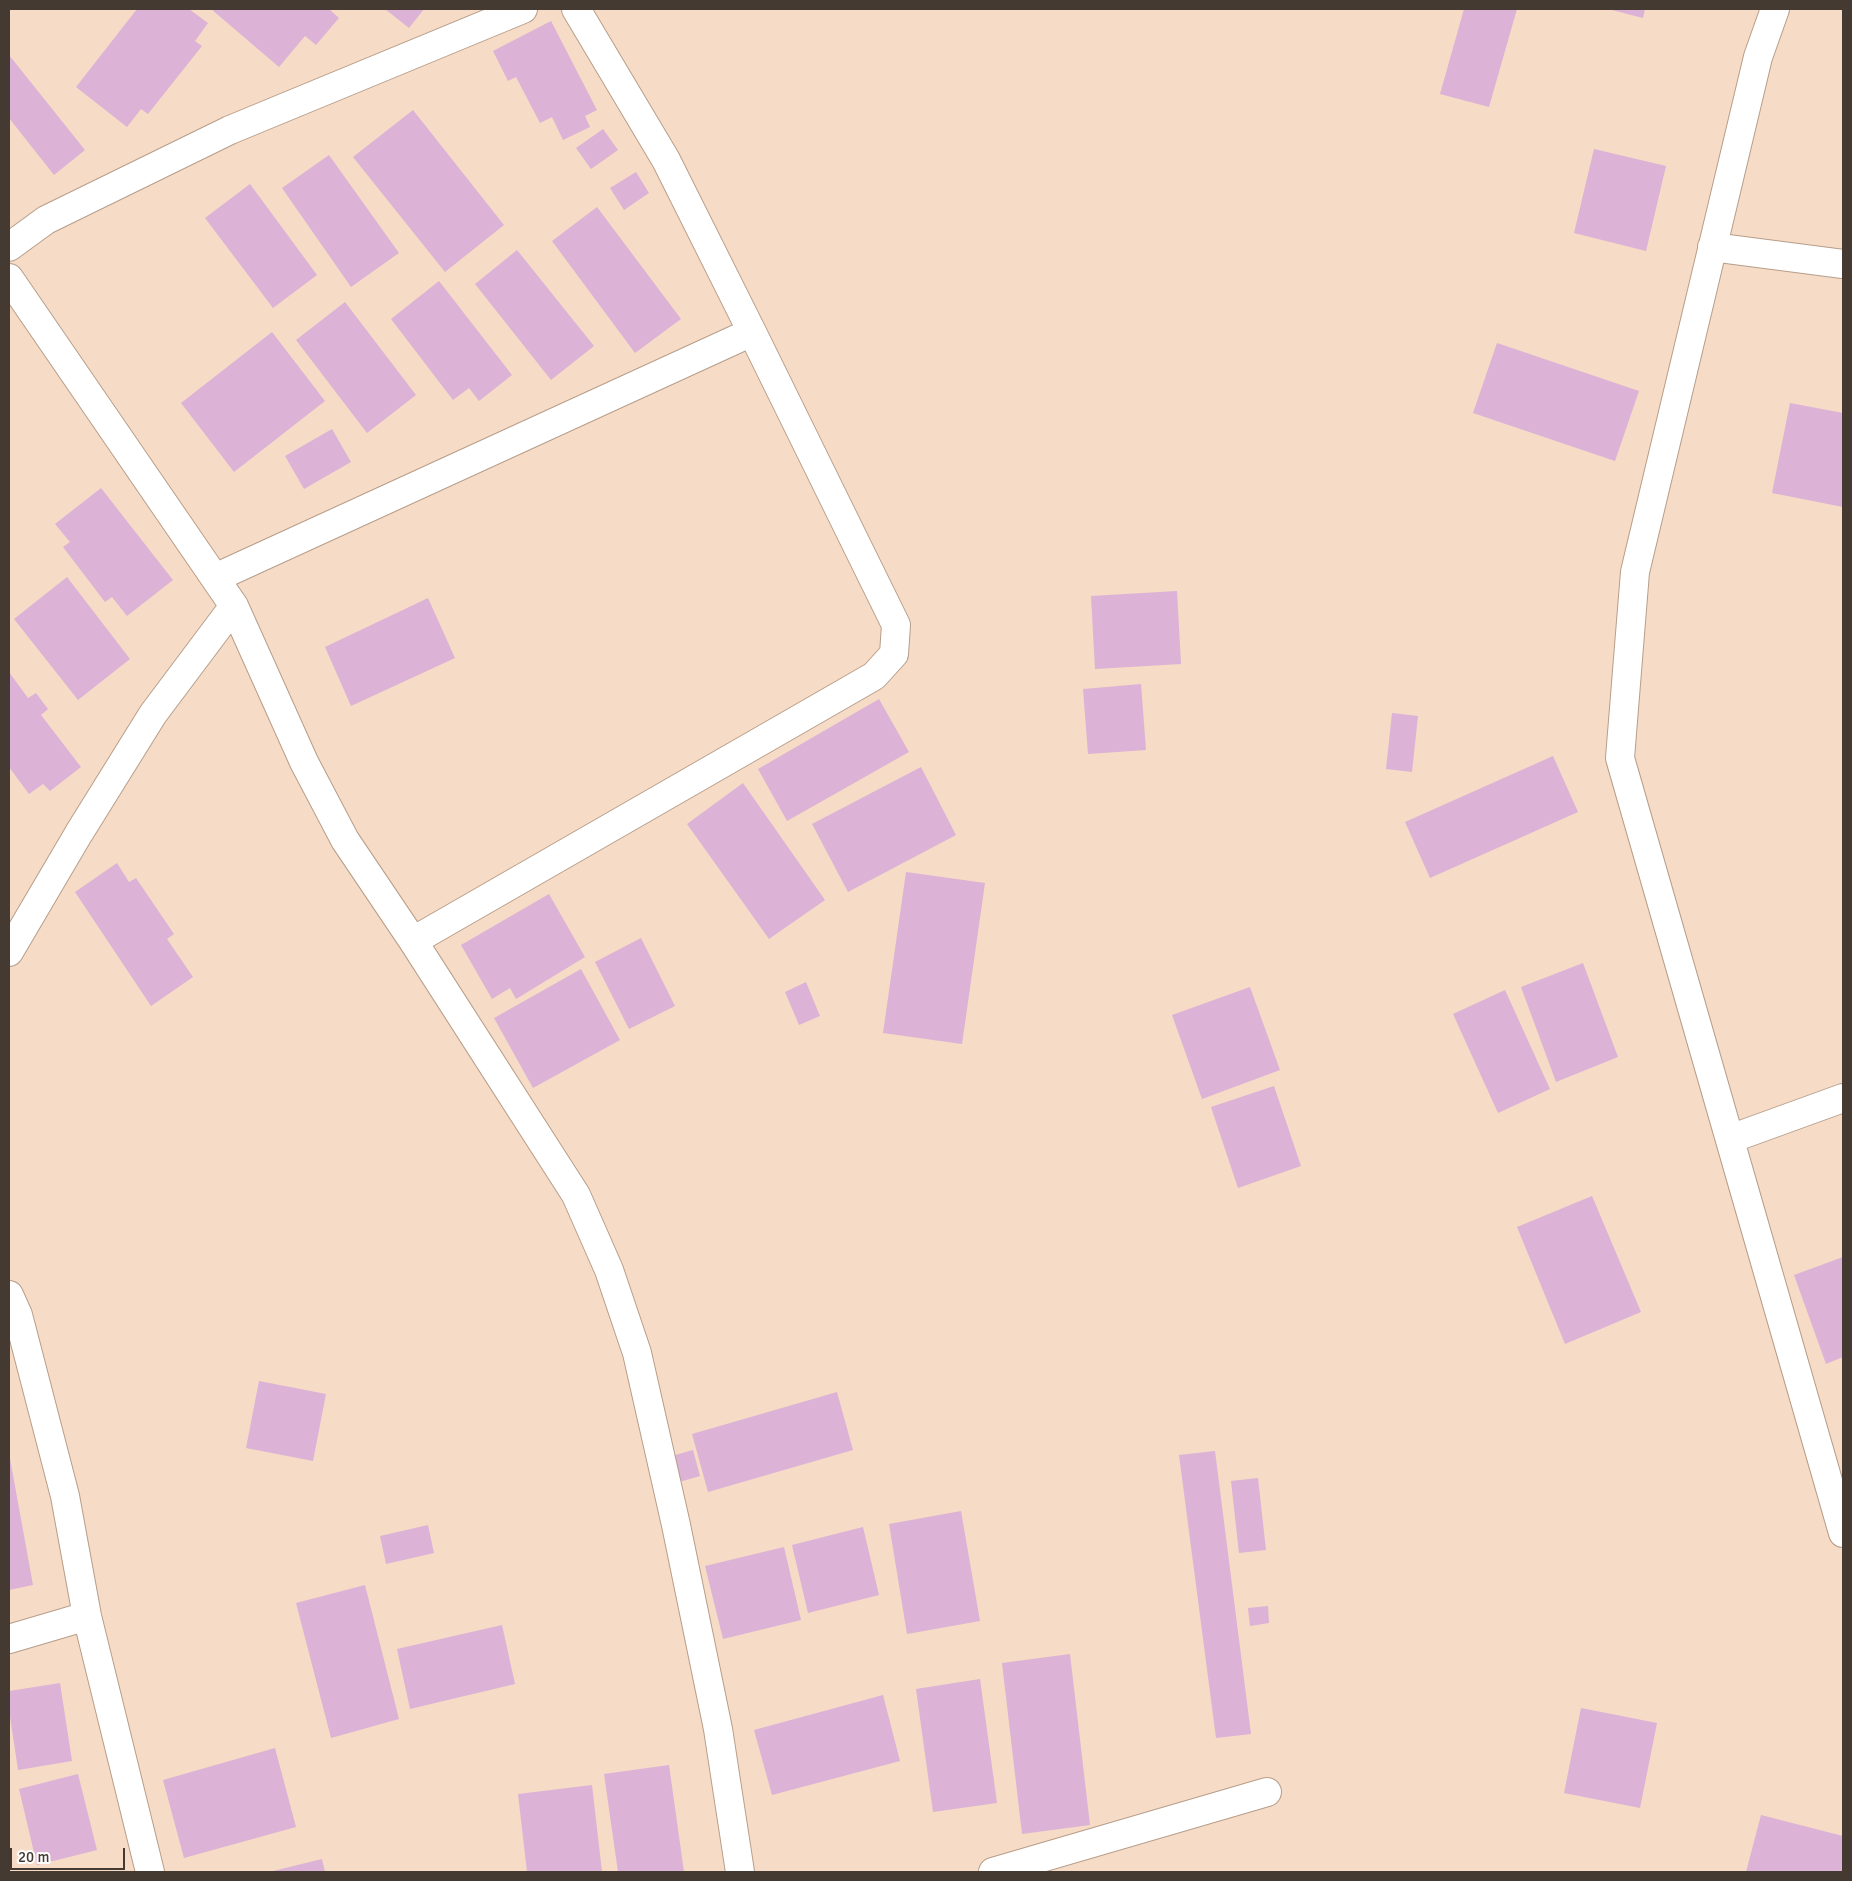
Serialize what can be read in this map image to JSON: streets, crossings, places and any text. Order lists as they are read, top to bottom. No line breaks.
{"scale_bar":"20 m"}
